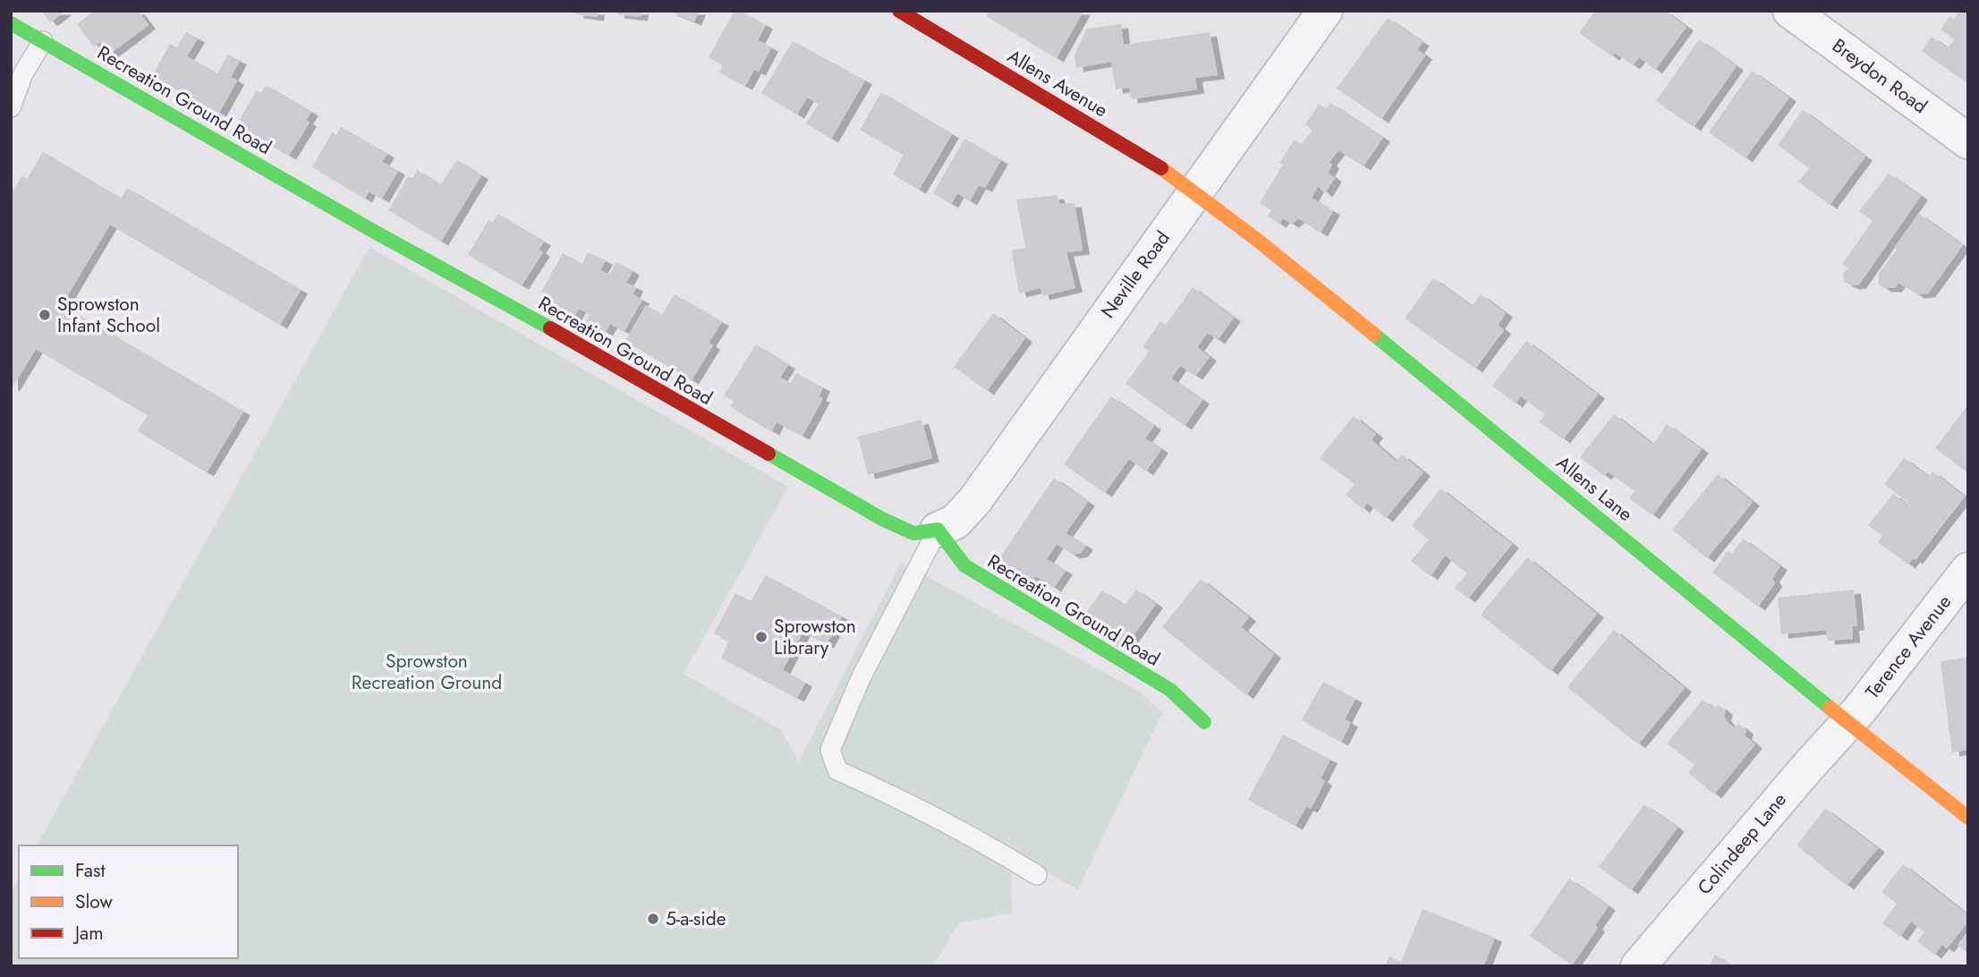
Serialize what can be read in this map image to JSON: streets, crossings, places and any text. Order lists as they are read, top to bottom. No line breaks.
{"streets":{"street":["Breydon Road","Allens Avenue","Recreation Ground Road","Neville Road","Allens Lane","Terence Avenue","Colindeep Lane"]},"crossings":[["Allens Avenue","Neville Road"],["Allens Avenue","Allens Lane"],["Recreation Ground Road","Neville Road"],["Neville Road","Allens Lane"],["Allens Lane","Terence Avenue"],["Allens Lane","Colindeep Lane"],["Terence Avenue","Colindeep Lane"]],"parks":["Sprowston Recreation Ground"],"places":["Sprowston Infant School","Sprowston Library","5-a-side"],"legend":["Fast","Slow","Jam"]}
